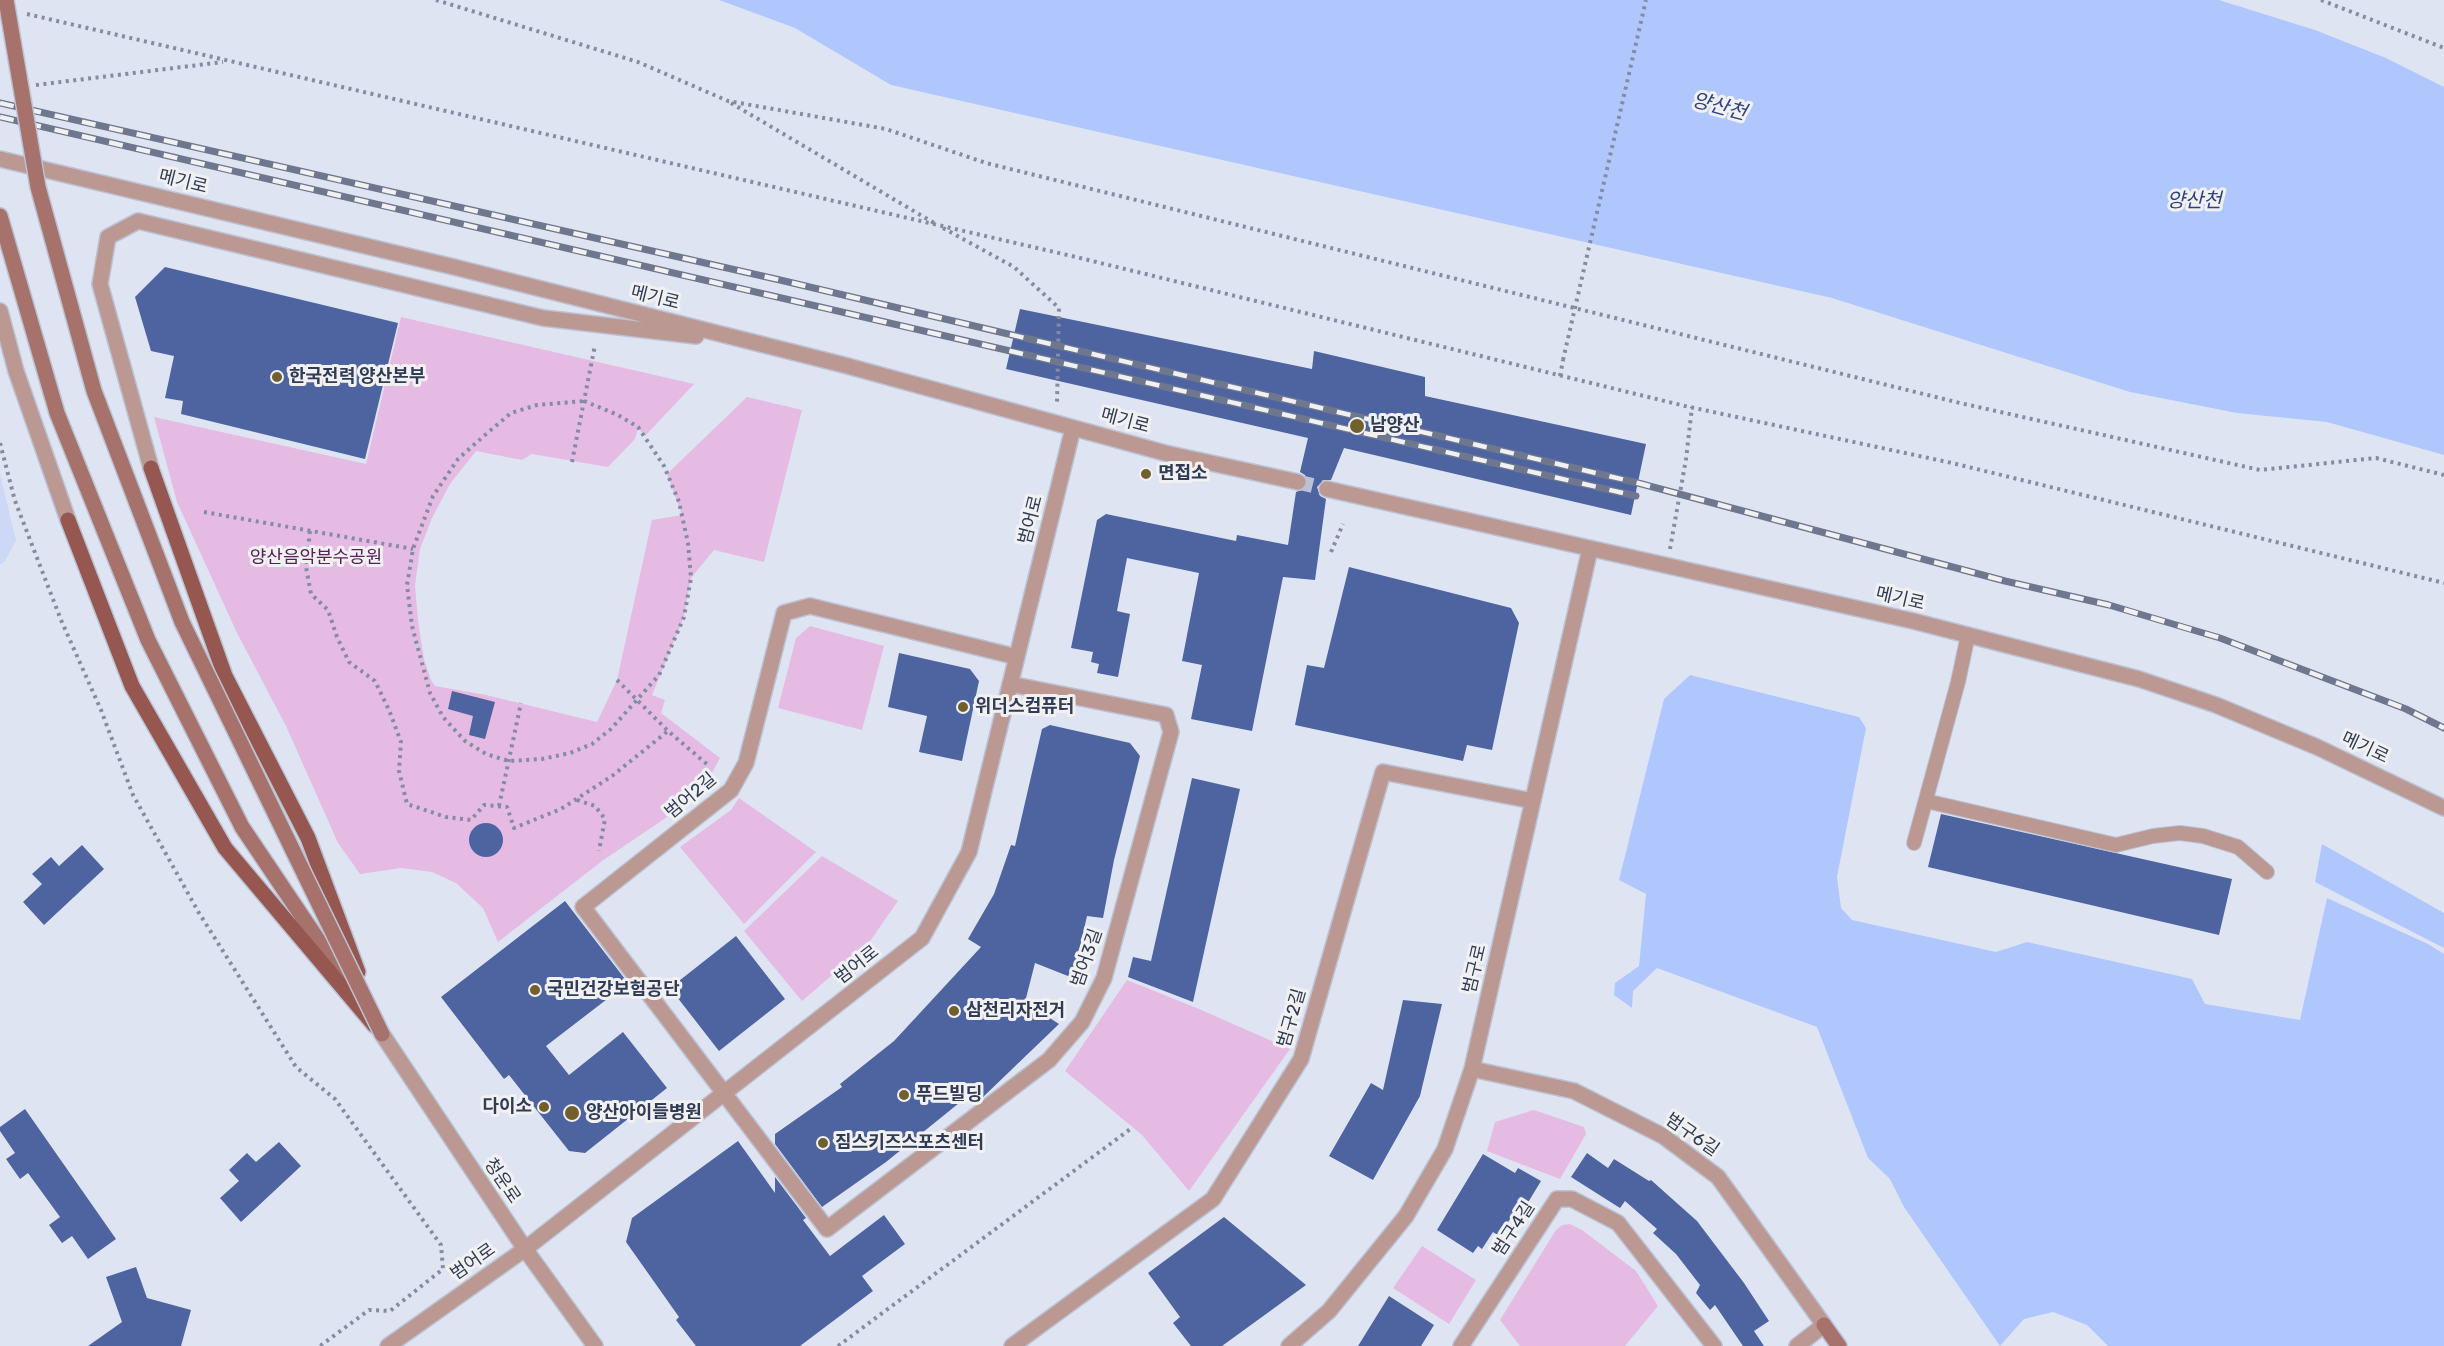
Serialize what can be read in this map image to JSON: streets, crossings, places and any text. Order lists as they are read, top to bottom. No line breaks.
{"streets":{"street":["메기로","범어로","범어2길","범어3길","범구로","범구2길","범구6길","청운로","범구4길"]},"crossings":[["메기로","범어로"],["메기로","범구로"],["범어로","범어2길"],["범어로","범어3길"],["범어로","청운로"],["범어2길","범어3길"],["범구로","범구2길"],["범구로","범구6길"]],"water":["양산천"],"parks":["양산음악분수공원"],"places":["한국전력 양산본부","남양산","면접소","위더스컴퓨터","국민건강보험공단","삼천리자전거","푸드빌딩","다이소","양산아이들병원","짐스키즈스포츠센터"]}
